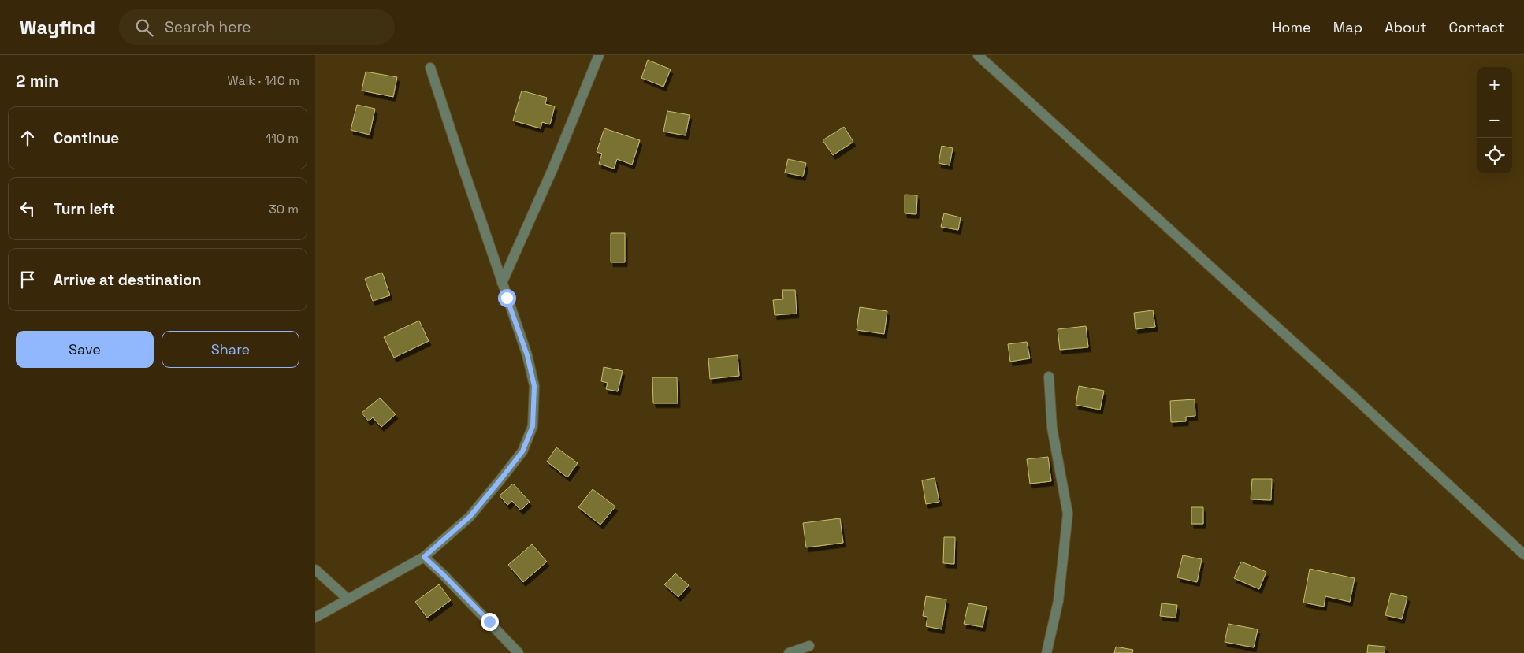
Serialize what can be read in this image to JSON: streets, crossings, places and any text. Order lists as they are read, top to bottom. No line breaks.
{"page":{"header":"Wayfind","search":"Search here","nav":["Home","Map","About","Contact"],"heading":["2 min","Walk · 140 m"],"map_buttons":["+","−"],"list":[["Continue","110 m"],["Turn left","30 m"],"Arrive at destination"],"buttons":["Save","Share"]}}
